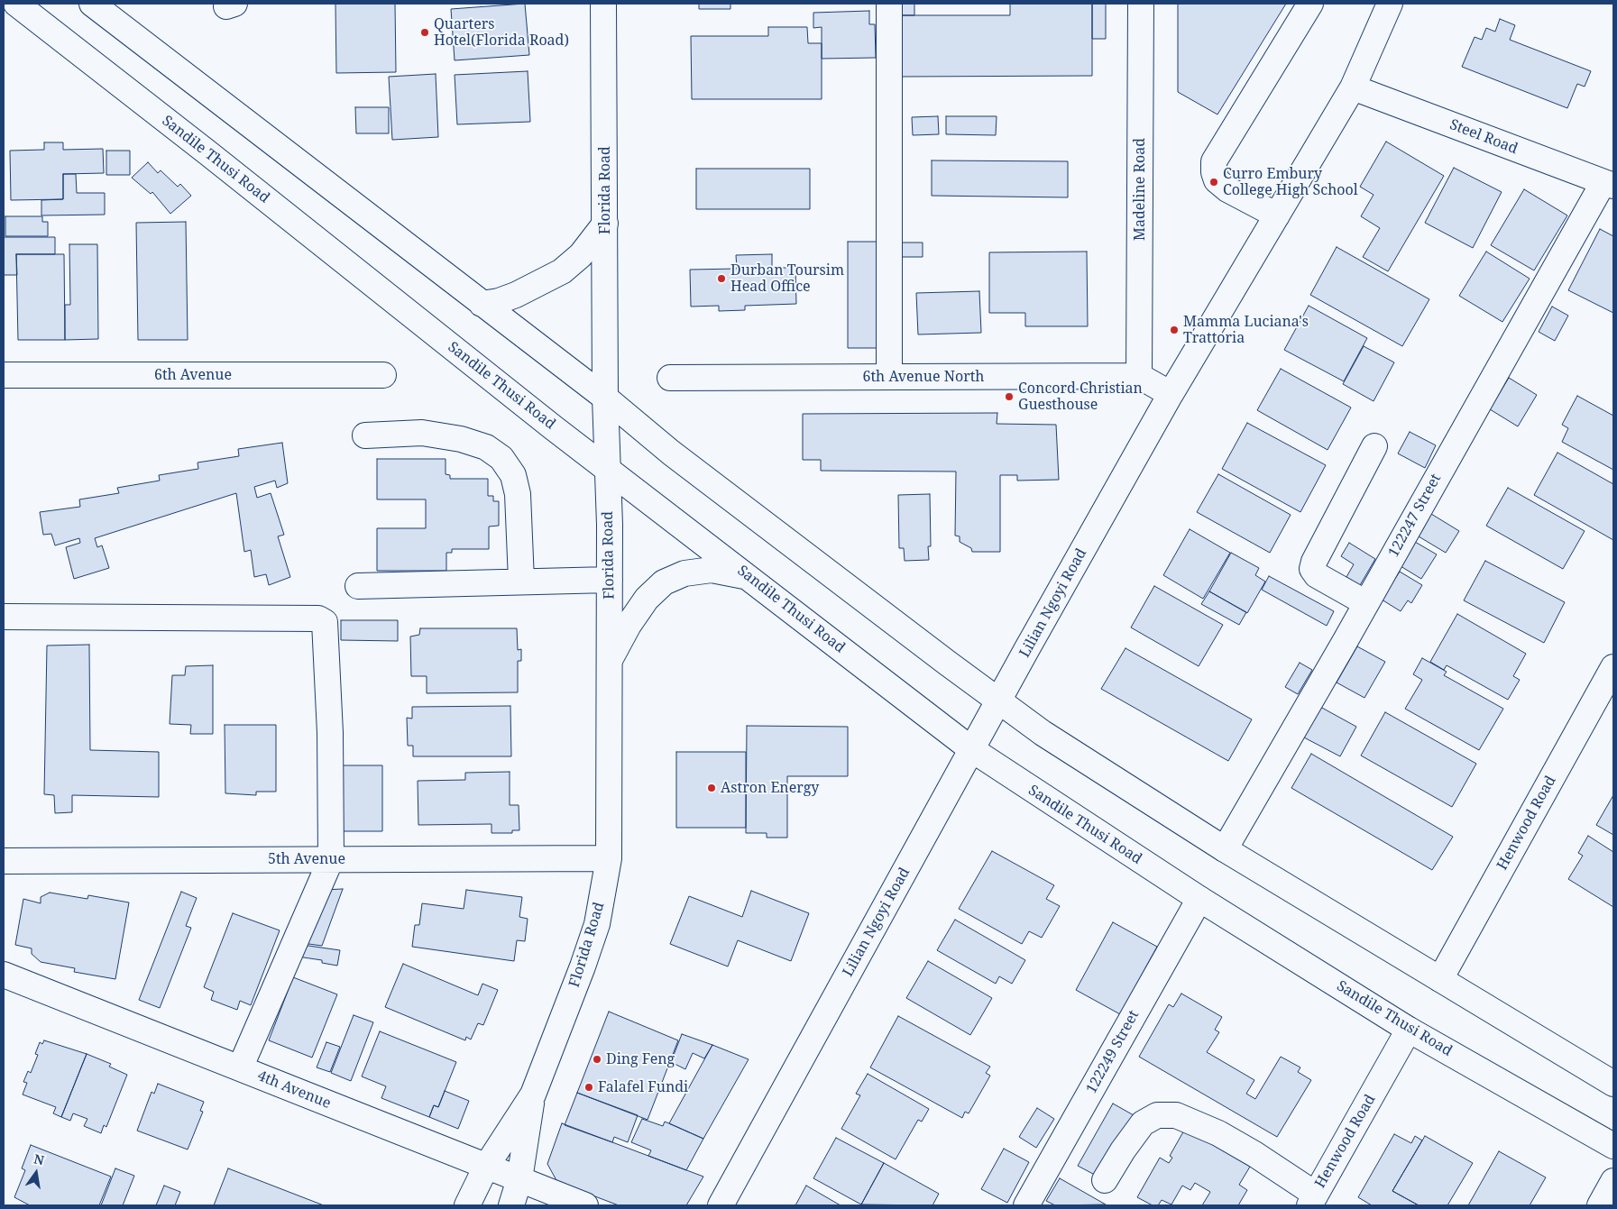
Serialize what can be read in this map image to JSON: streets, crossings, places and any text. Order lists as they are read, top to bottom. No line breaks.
{"streets":{"street":["Steel Road","Sandile Thusi Road","Madeline Road","Florida Road","6th Avenue","6th Avenue North","122247 Street","Lilian Ngoyi Road","Henwood Road","5th Avenue","122249 Street","4th Avenue"]},"crossings":[["Steel Road","122247 Street"],["Steel Road","Lilian Ngoyi Road"],["Sandile Thusi Road","Florida Road"],["Sandile Thusi Road","Lilian Ngoyi Road"],["Sandile Thusi Road","Henwood Road"],["Sandile Thusi Road","122249 Street"],["Madeline Road","6th Avenue North"],["Florida Road","5th Avenue"],["Florida Road","4th Avenue"],["6th Avenue North","Lilian Ngoyi Road"]],"places":["Quarters Hotel(Florida Road)","Curro Embury College High School","Durban Toursim Head Office","Mamma Luciana's Trattoria","Concord Christian Guesthouse","Astron Energy","Ding Feng","Falafel Fundi"],"north":"top"}
